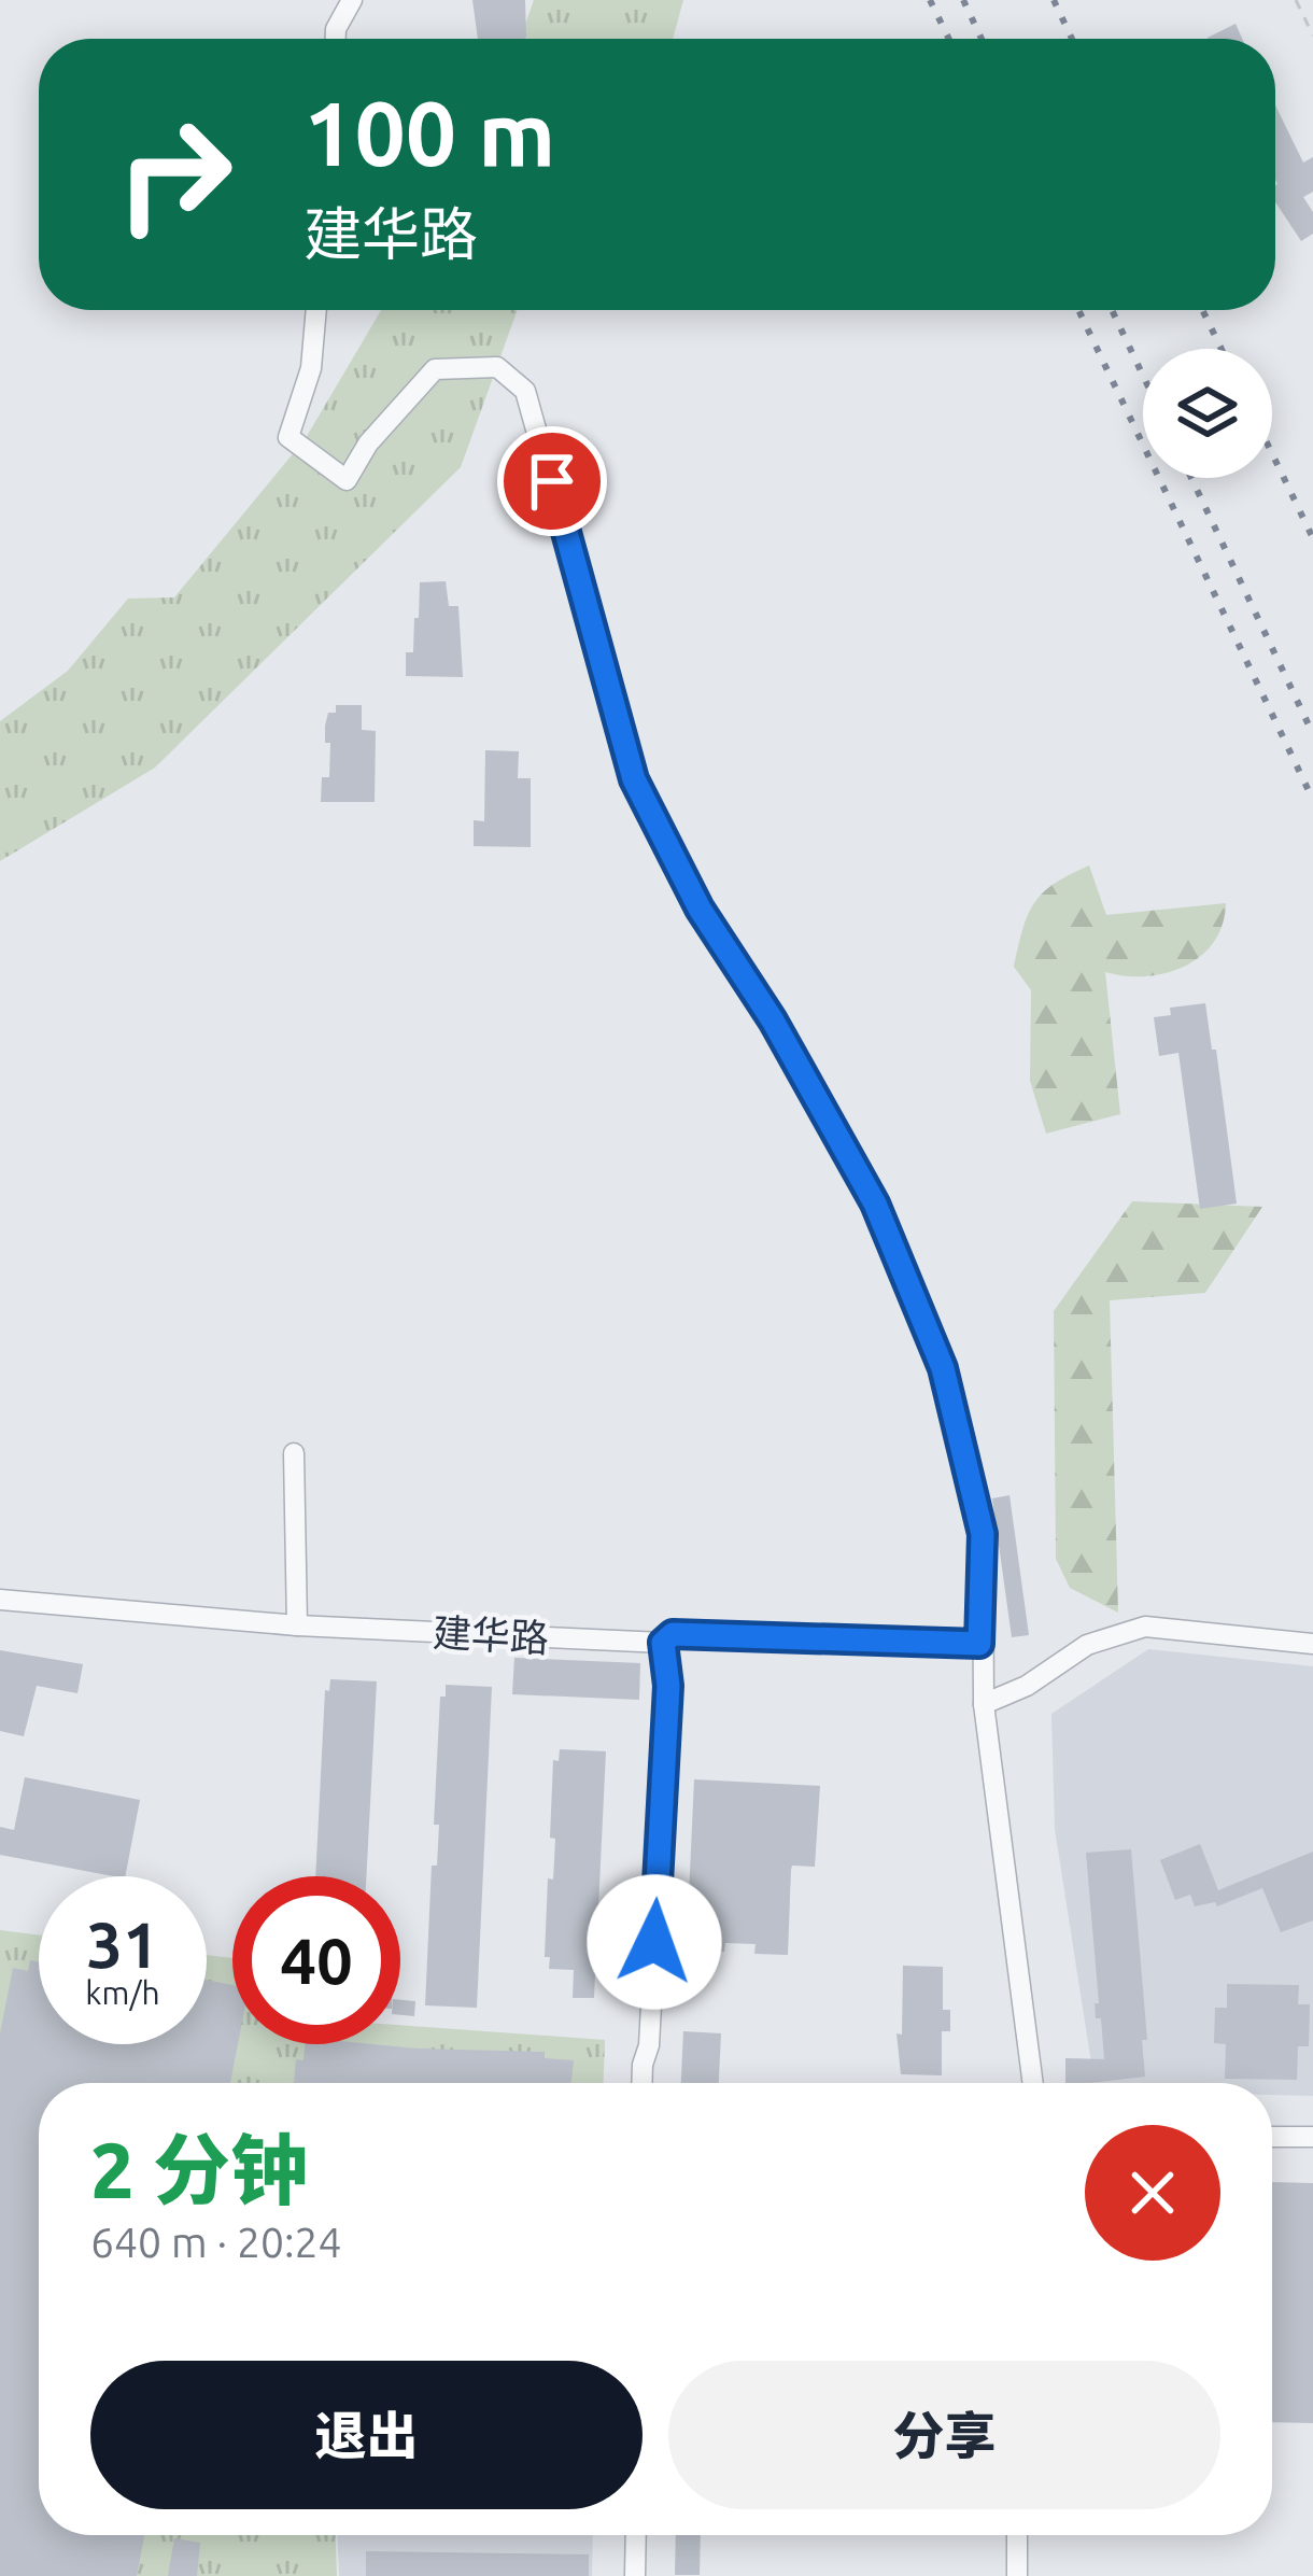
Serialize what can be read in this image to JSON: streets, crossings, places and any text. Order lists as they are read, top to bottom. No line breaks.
{"streets":{"street":["建华路"]},"page":{"turn":["100 m","建华路"],"speed":"31 km/h","limit":"40","heading":["2 分钟","640 m · 20:24"],"buttons":["退出","分享"]}}
